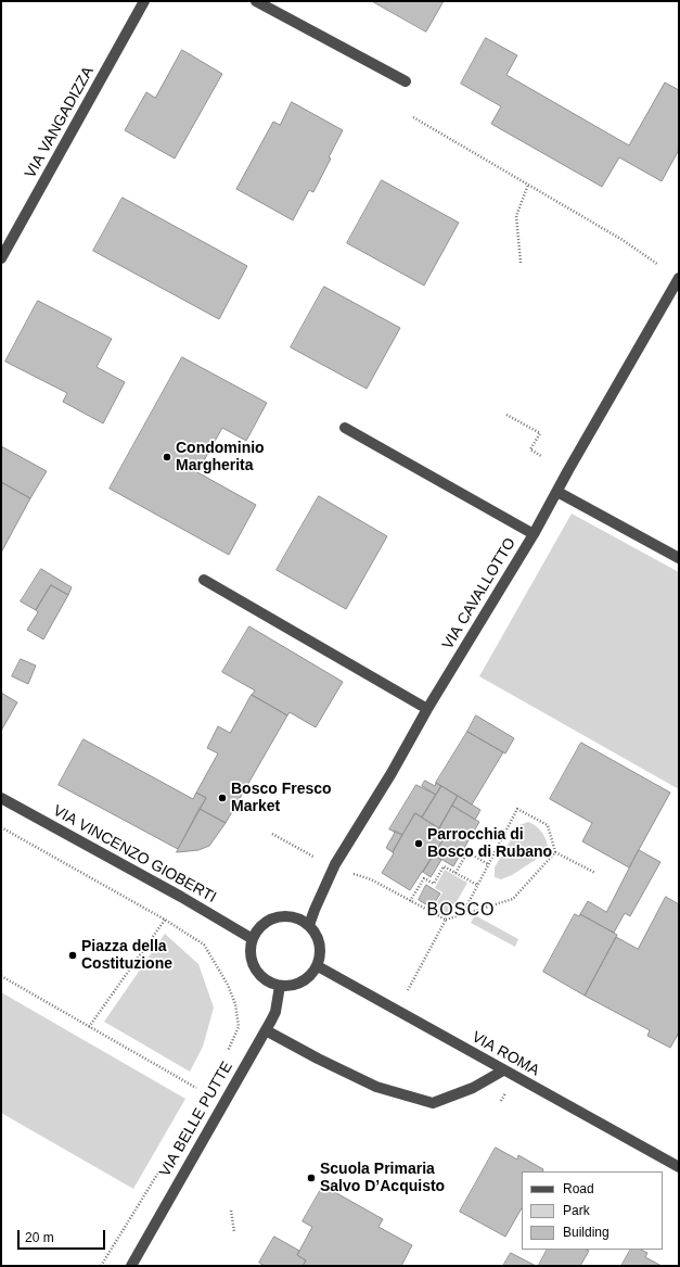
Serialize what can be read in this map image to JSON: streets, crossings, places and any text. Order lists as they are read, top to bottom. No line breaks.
{"streets":{"street":["VIA VANGADIZZA","VIA CAVALLOTTO","VIA VINCENZO GIOBERTI","VIA ROMA","VIA BELLE PUTTE"]},"crossings":[["VIA CAVALLOTTO","VIA VINCENZO GIOBERTI"],["VIA CAVALLOTTO","VIA ROMA"],["VIA CAVALLOTTO","VIA BELLE PUTTE"],["VIA VINCENZO GIOBERTI","VIA ROMA"],["VIA VINCENZO GIOBERTI","VIA BELLE PUTTE"],["VIA ROMA","VIA BELLE PUTTE"]],"districts":["BOSCO"],"places":["Condominio Margherita","Bosco Fresco Market","Parrocchia di Bosco di Rubano","Piazza della Costituzione","Scuola Primaria Salvo D’Acquisto"],"legend":["Road","Park","Building"],"scale_bar":"20 m"}
